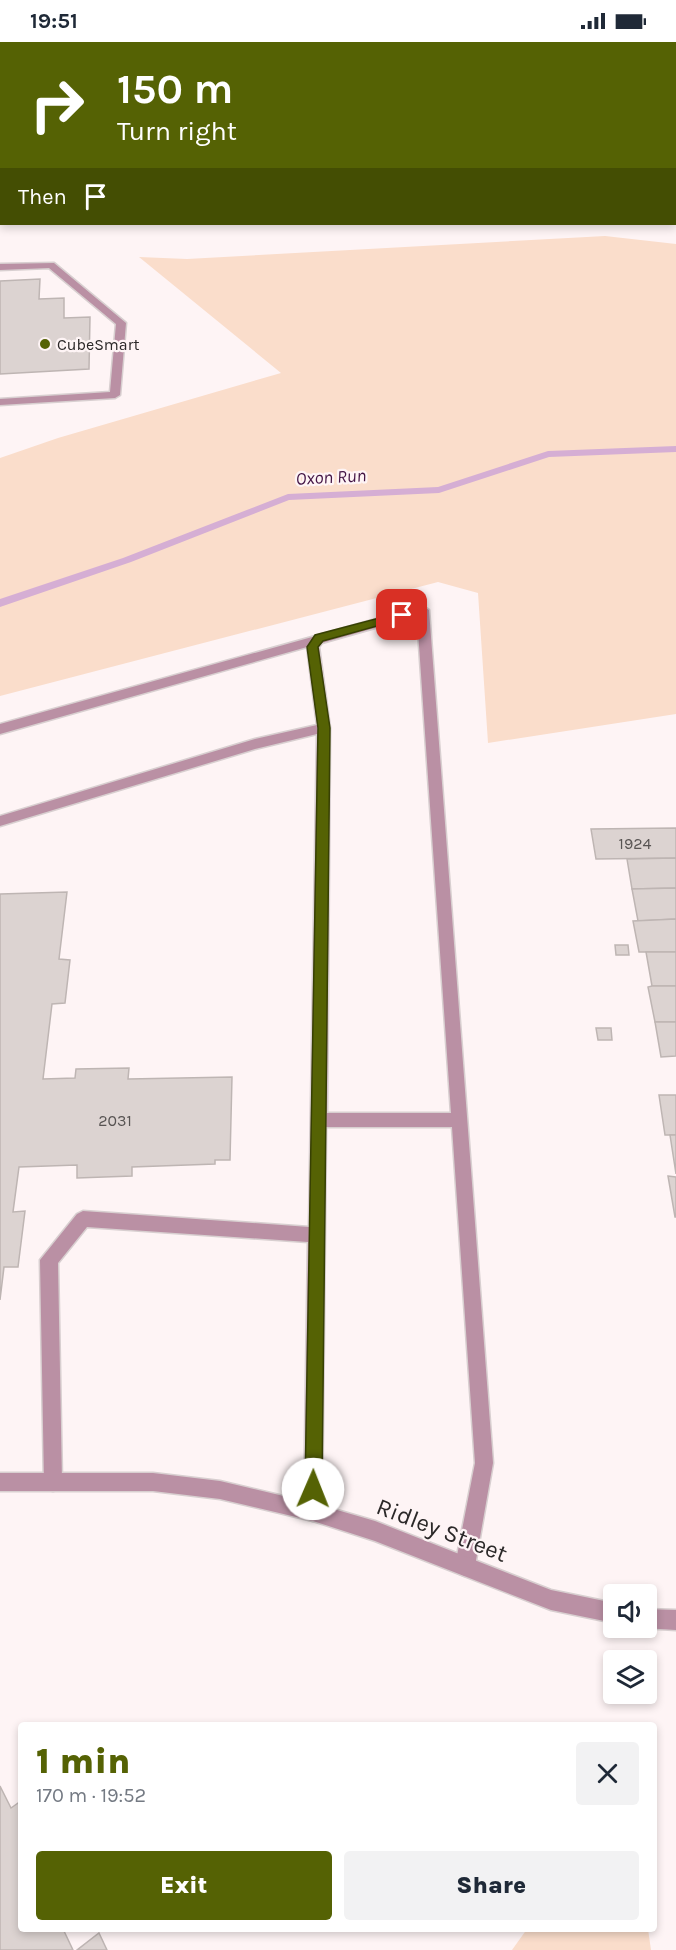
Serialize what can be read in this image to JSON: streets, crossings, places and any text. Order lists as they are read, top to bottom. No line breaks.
{"streets":{"street":["Ridley Street"]},"water":["Oxon Run"],"places":["CubeSmart"],"house_numbers":["1924","2031"],"page":{"status":"19:51","turn":["150 m","Turn right"],"then":"Then","heading":["1 min","170 m · 19:52"],"buttons":["Exit","Share"]}}
